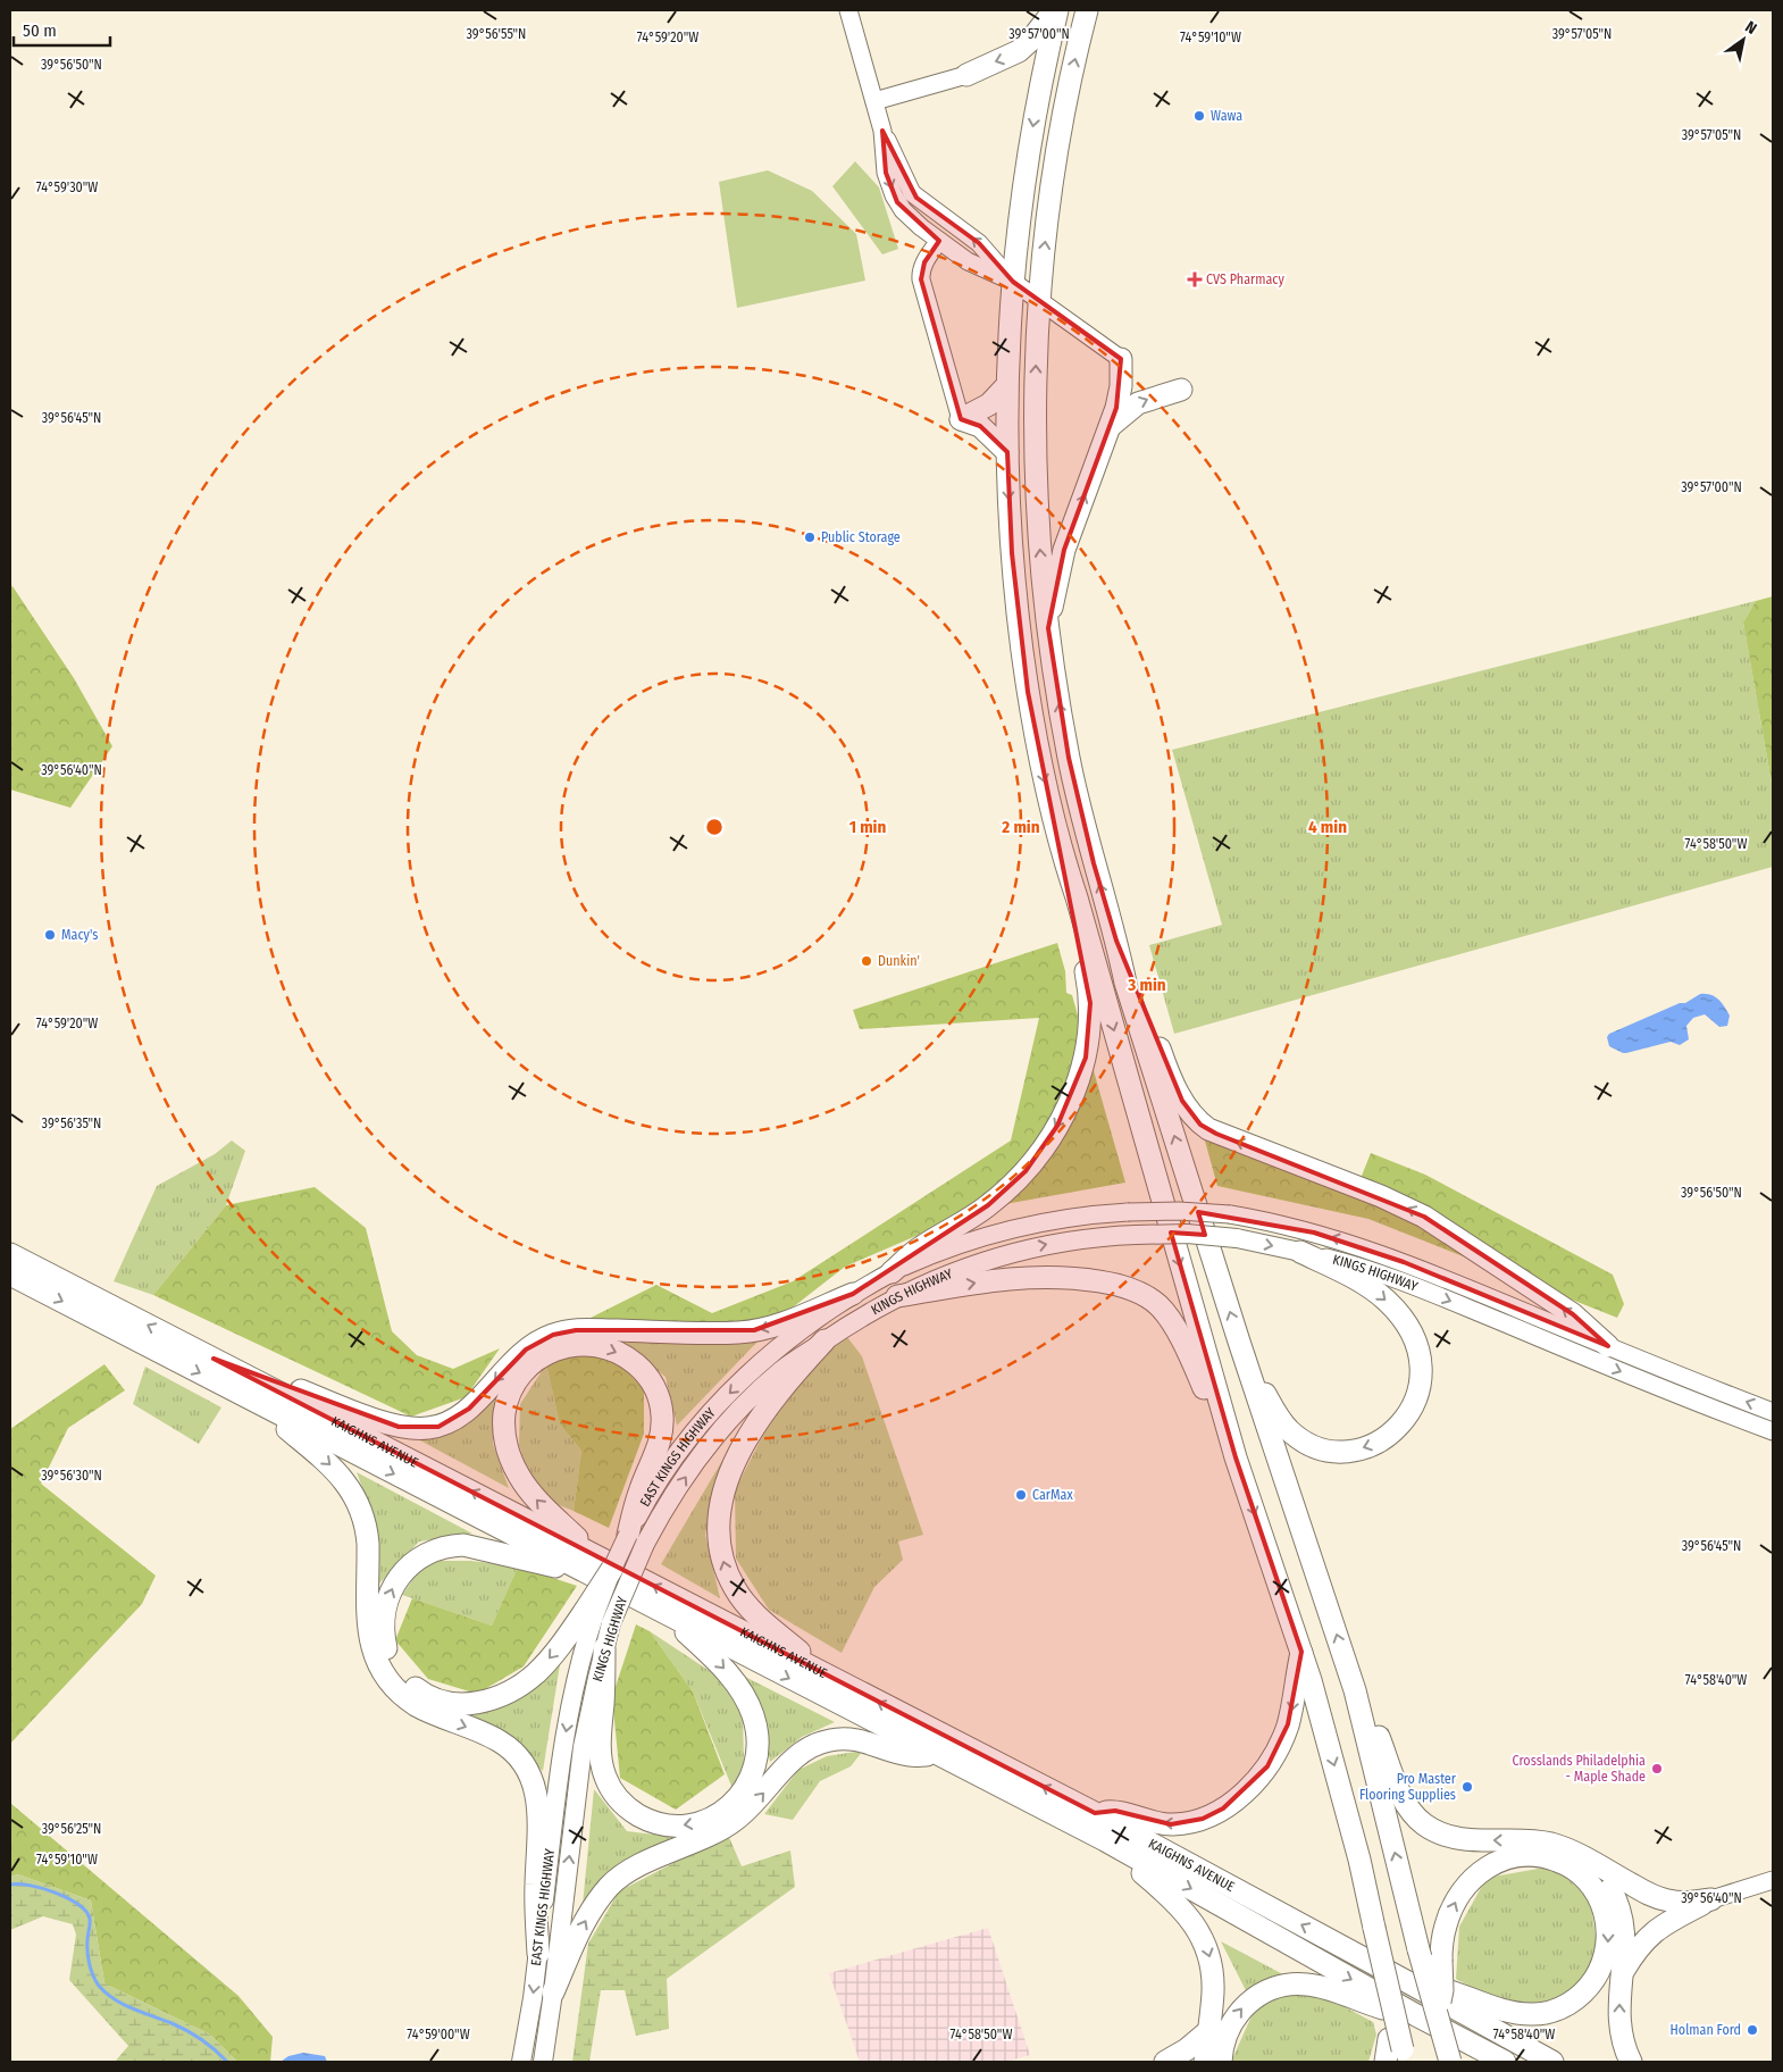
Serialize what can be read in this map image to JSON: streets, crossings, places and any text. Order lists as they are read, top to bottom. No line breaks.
{"streets":{"highway":["KAIGHNS AVENUE"],"main road":["KINGS HIGHWAY","EAST KINGS HIGHWAY"]},"crossings":[["KINGS HIGHWAY","EAST KINGS HIGHWAY"]],"one_way":["EAST KINGS HIGHWAY"],"places":{"other":["Wawa","Public Storage","Macy's","Dunkin'","CarMax","Crosslands Philadelphia - Maple Shade","Pro Master Flooring Supplies","Holman Ford"],"health":["CVS Pharmacy"]},"scale_bar":"50 m","north":"top right","coordinates":["39°56'55\"N","39°57'00\"N","39°57'05\"N","74°59'20\"W","74°59'10\"W","39°56'50\"N","74°59'30\"W","39°56'45\"N","39°56'40\"N","74°58'50\"W","39°56'35\"N","39°56'30\"N","74°58'40\"W","39°56'25\"N","74°59'00\"W"],"rings":["1 min","2 min","4 min","3 min"]}
